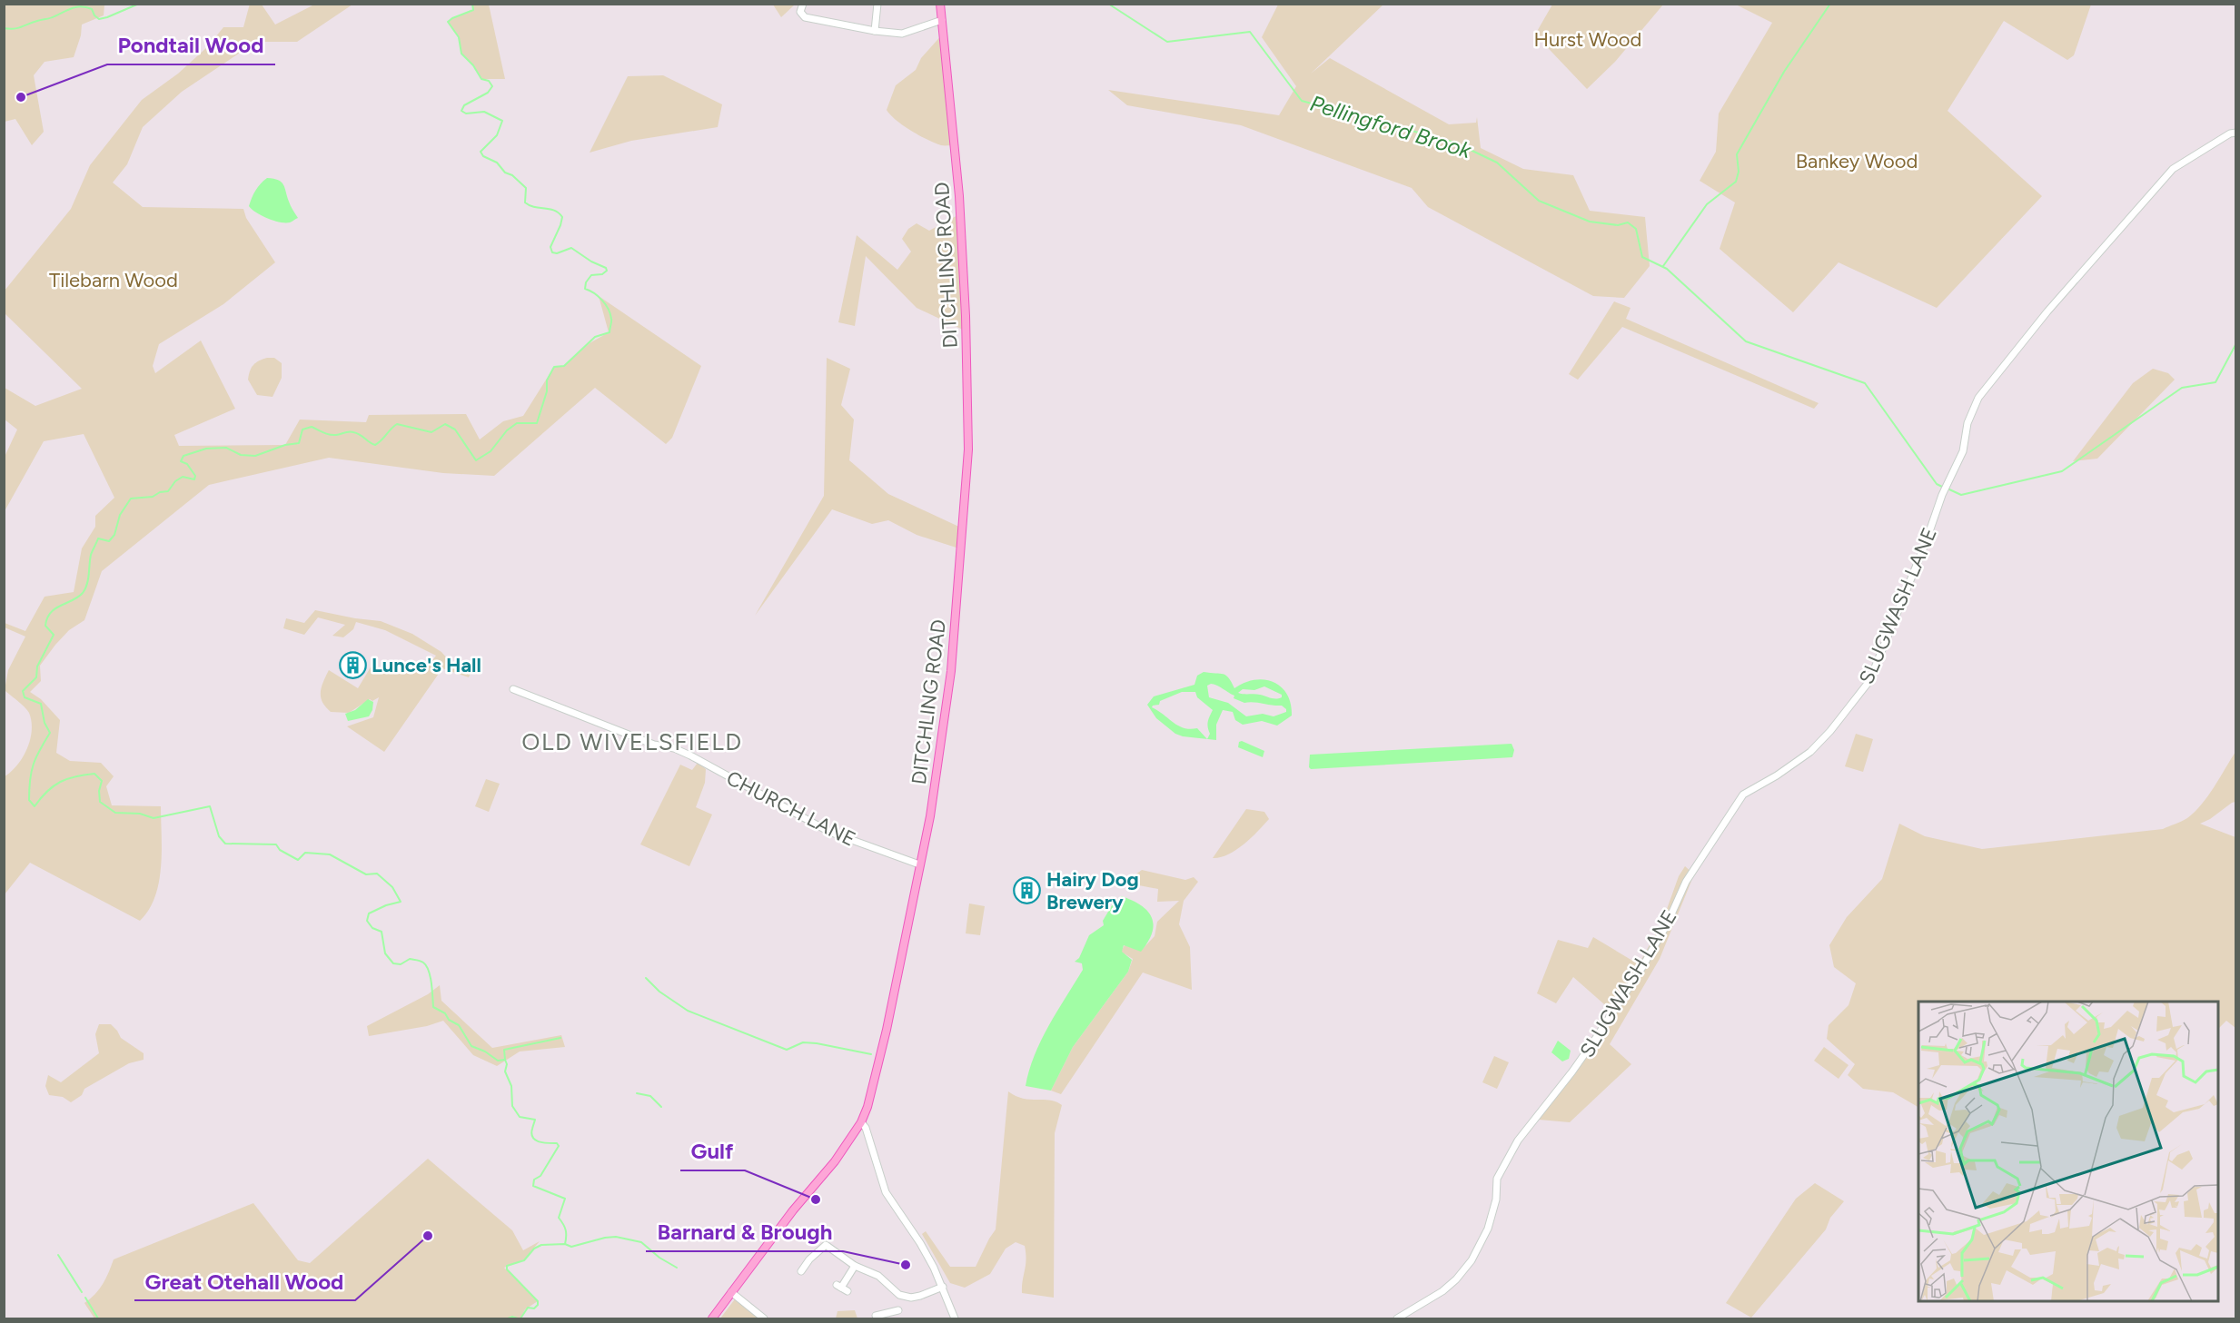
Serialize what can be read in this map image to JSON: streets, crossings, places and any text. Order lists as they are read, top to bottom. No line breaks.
{"streets":{"main road":["DITCHLING ROAD"],"street":["SLUGWASH LANE","CHURCH LANE"]},"crossings":[["DITCHLING ROAD","CHURCH LANE"]],"districts":["OLD WIVELSFIELD"],"water":["Pellingford Brook"],"parks":["Hurst Wood","Bankey Wood","Tilebarn Wood"],"places":{"other":["Pondtail Wood","Gulf","Great Otehall Wood","Barnard & Brough"],"building":["Lunce's Hall","Hairy Dog Brewery"]}}
